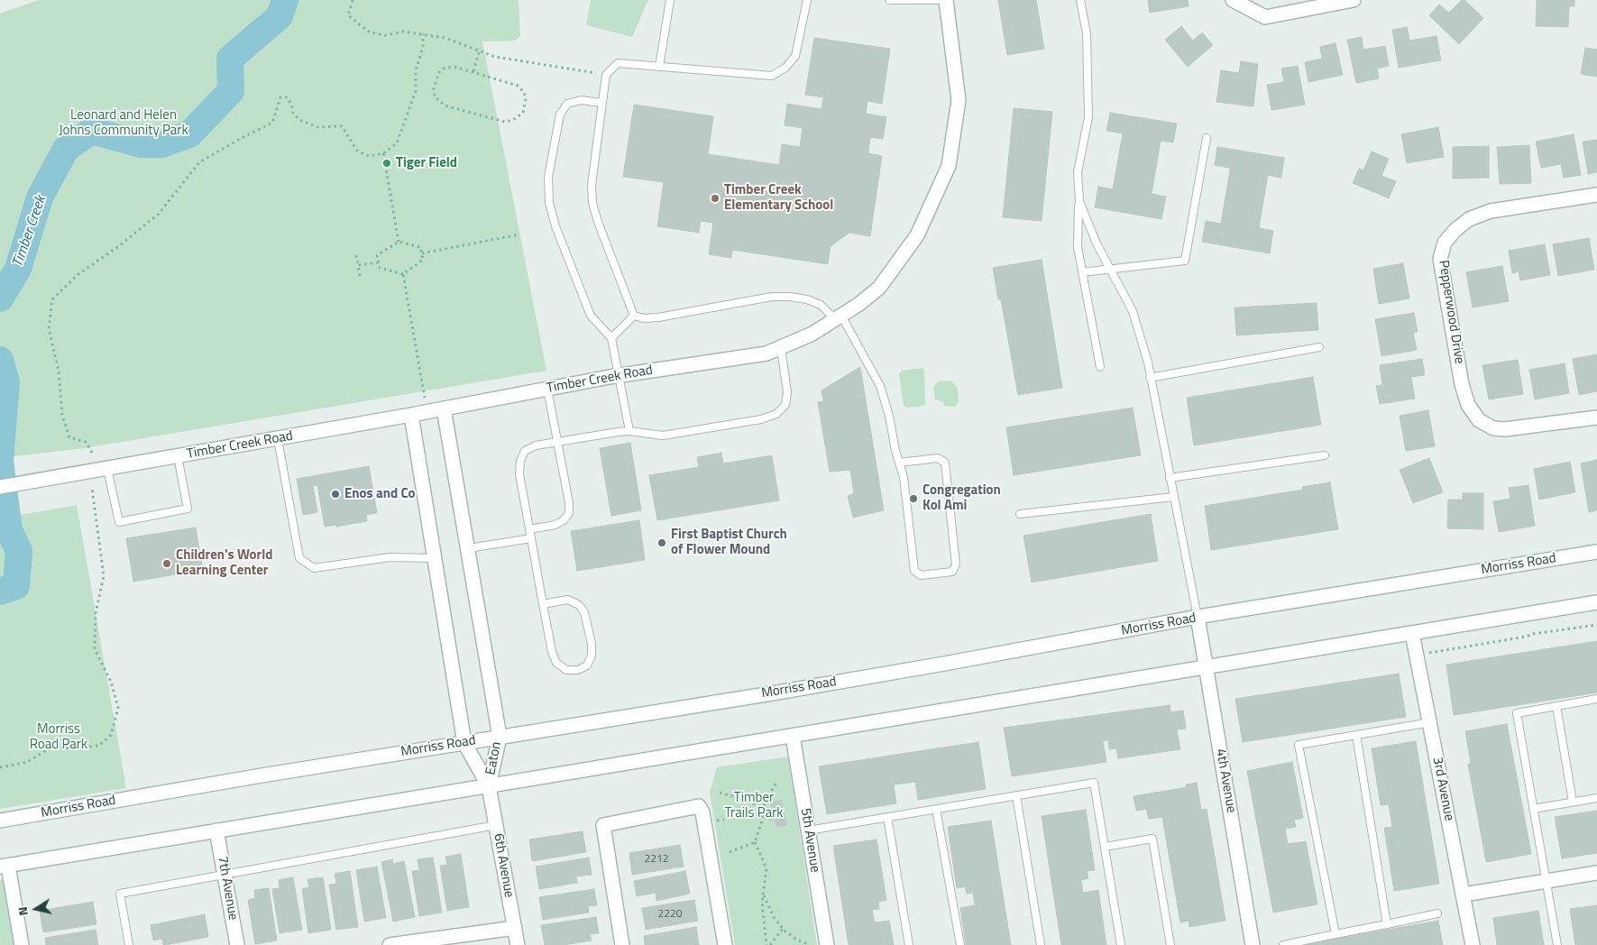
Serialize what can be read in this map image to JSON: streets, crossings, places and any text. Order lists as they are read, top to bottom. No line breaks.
{"streets":{"street":["Pepperwood Drive","Timber Creek Road","Morriss Road","Eaton","4th Avenue","3rd Avenue","5th Avenue","6th Avenue","7th Avenue"]},"crossings":[["Timber Creek Road","Eaton"],["Morriss Road","Eaton"],["Morriss Road","4th Avenue"],["Eaton","6th Avenue"]],"water":["Timber Creek"],"parks":["Leonard and Helen Johns Community Park","Morriss Road Park","Timber Trails Park"],"places":["Tiger Field","Timber Creek Elementary School","Enos and Co","Congregation Kol Ami","First Baptist Church of Flower Mound","Children's World Learning Center"],"house_numbers":["2212","2220"],"north":"left"}
